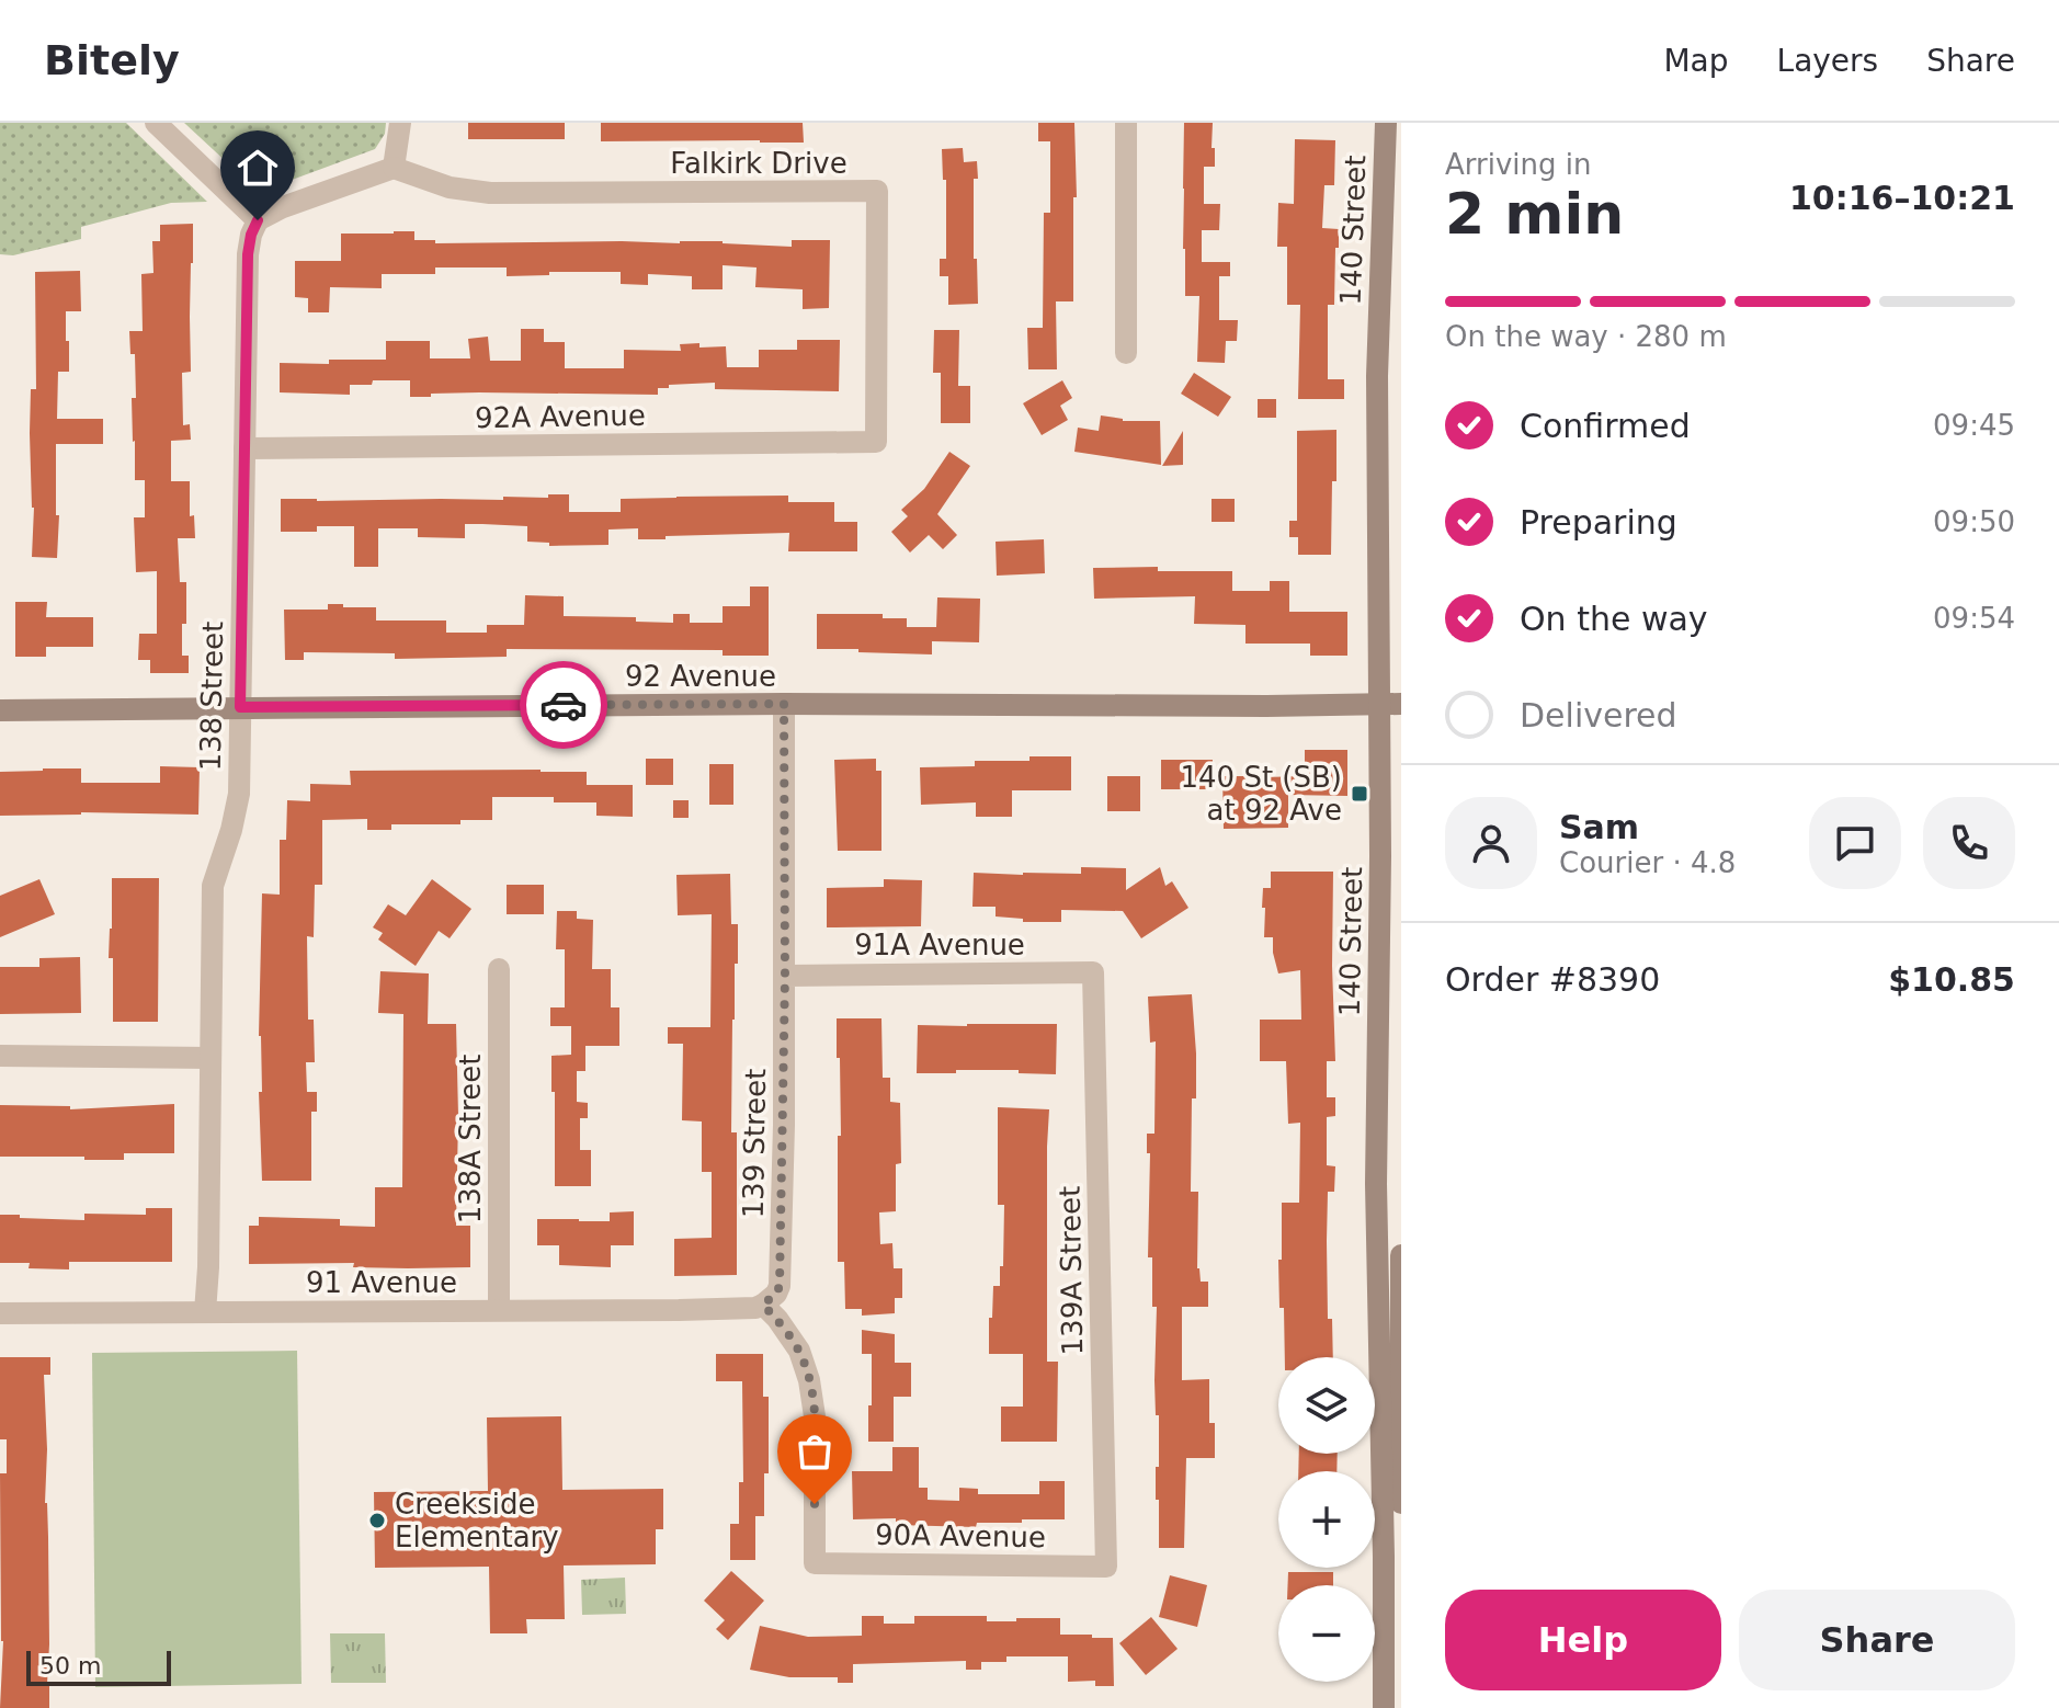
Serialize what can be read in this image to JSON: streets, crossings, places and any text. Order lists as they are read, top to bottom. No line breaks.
{"streets":{"main road":["140 Street","92 Avenue"],"street":["Falkirk Drive","92A Avenue","138 Street","91A Avenue","138A Street","139 Street","139A Street","91 Avenue","90A Avenue"]},"crossings":[["Falkirk Drive","92A Avenue"],["140 Street","92 Avenue"],["92A Avenue","138 Street"],["92 Avenue","138 Street"],["92 Avenue","139 Street"],["138 Street","91 Avenue"],["91A Avenue","139 Street"],["91A Avenue","139A Street"],["138A Street","91 Avenue"],["139 Street","91 Avenue"],["139 Street","90A Avenue"],["139A Street","90A Avenue"],["91 Avenue","90A Avenue"]],"places":{"transit":["140 St (SB) at 92 Ave"],"other":["Creekside Elementary"]},"scale_bar":"50 m","page":{"header":"Bitely","nav":["Map","Layers","Share"],"heading":["2 min","Arriving in","10:16–10:21"],"panel":["Sam","Courier · 4.8","Order #8390","$10.85"],"bar":"On the way · 280 m","list":[["Confirmed","09:45"],["Preparing","09:50"],["On the way","09:54"],"Delivered"],"map_buttons":["+","−"],"buttons":["Help","Share"],"scale":"50 m"}}
